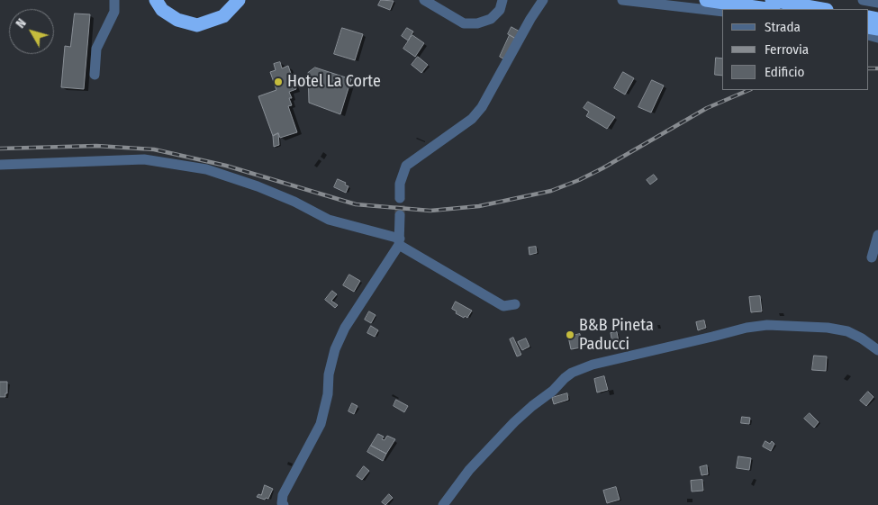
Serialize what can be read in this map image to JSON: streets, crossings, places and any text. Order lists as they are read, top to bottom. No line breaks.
{"places":["Hotel La Corte","B&B Pineta Paducci"],"legend":["Strada","Ferrovia","Edificio"],"north":"top left"}
